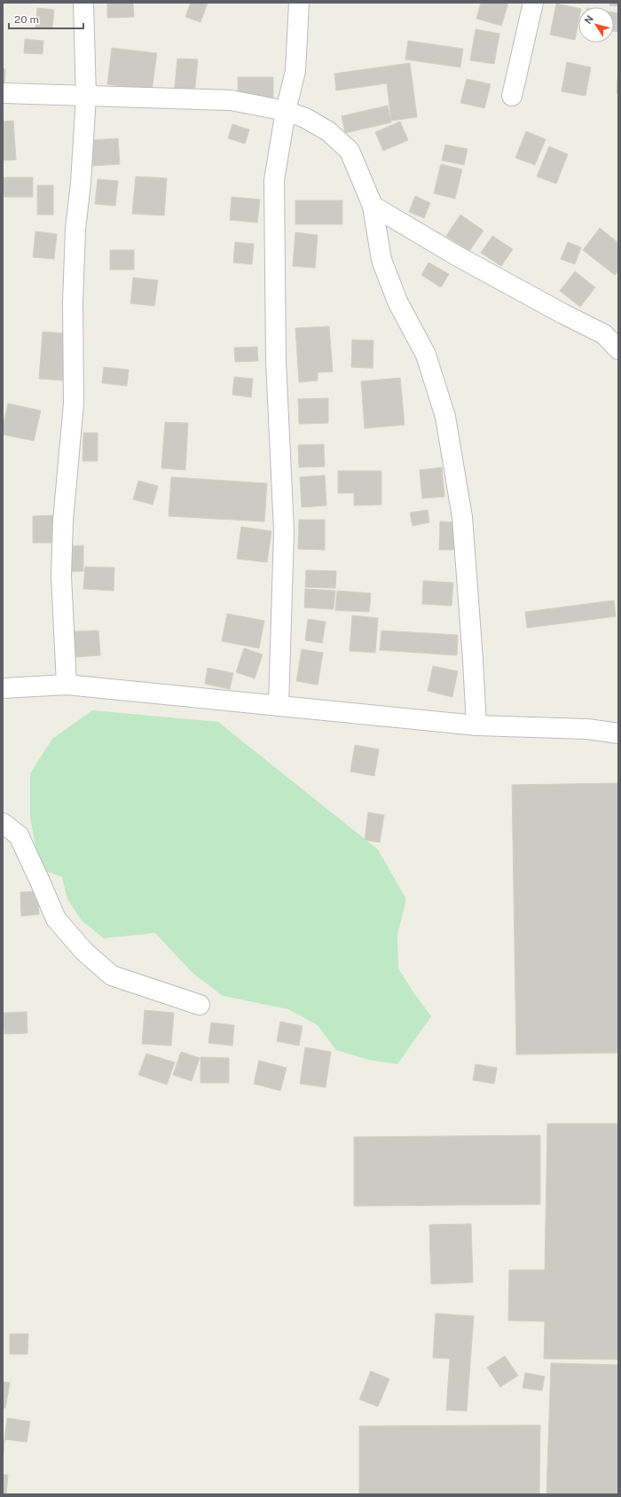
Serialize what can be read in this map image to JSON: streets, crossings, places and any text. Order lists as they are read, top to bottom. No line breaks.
{"scale_bar":"20 m","north":"top left"}
